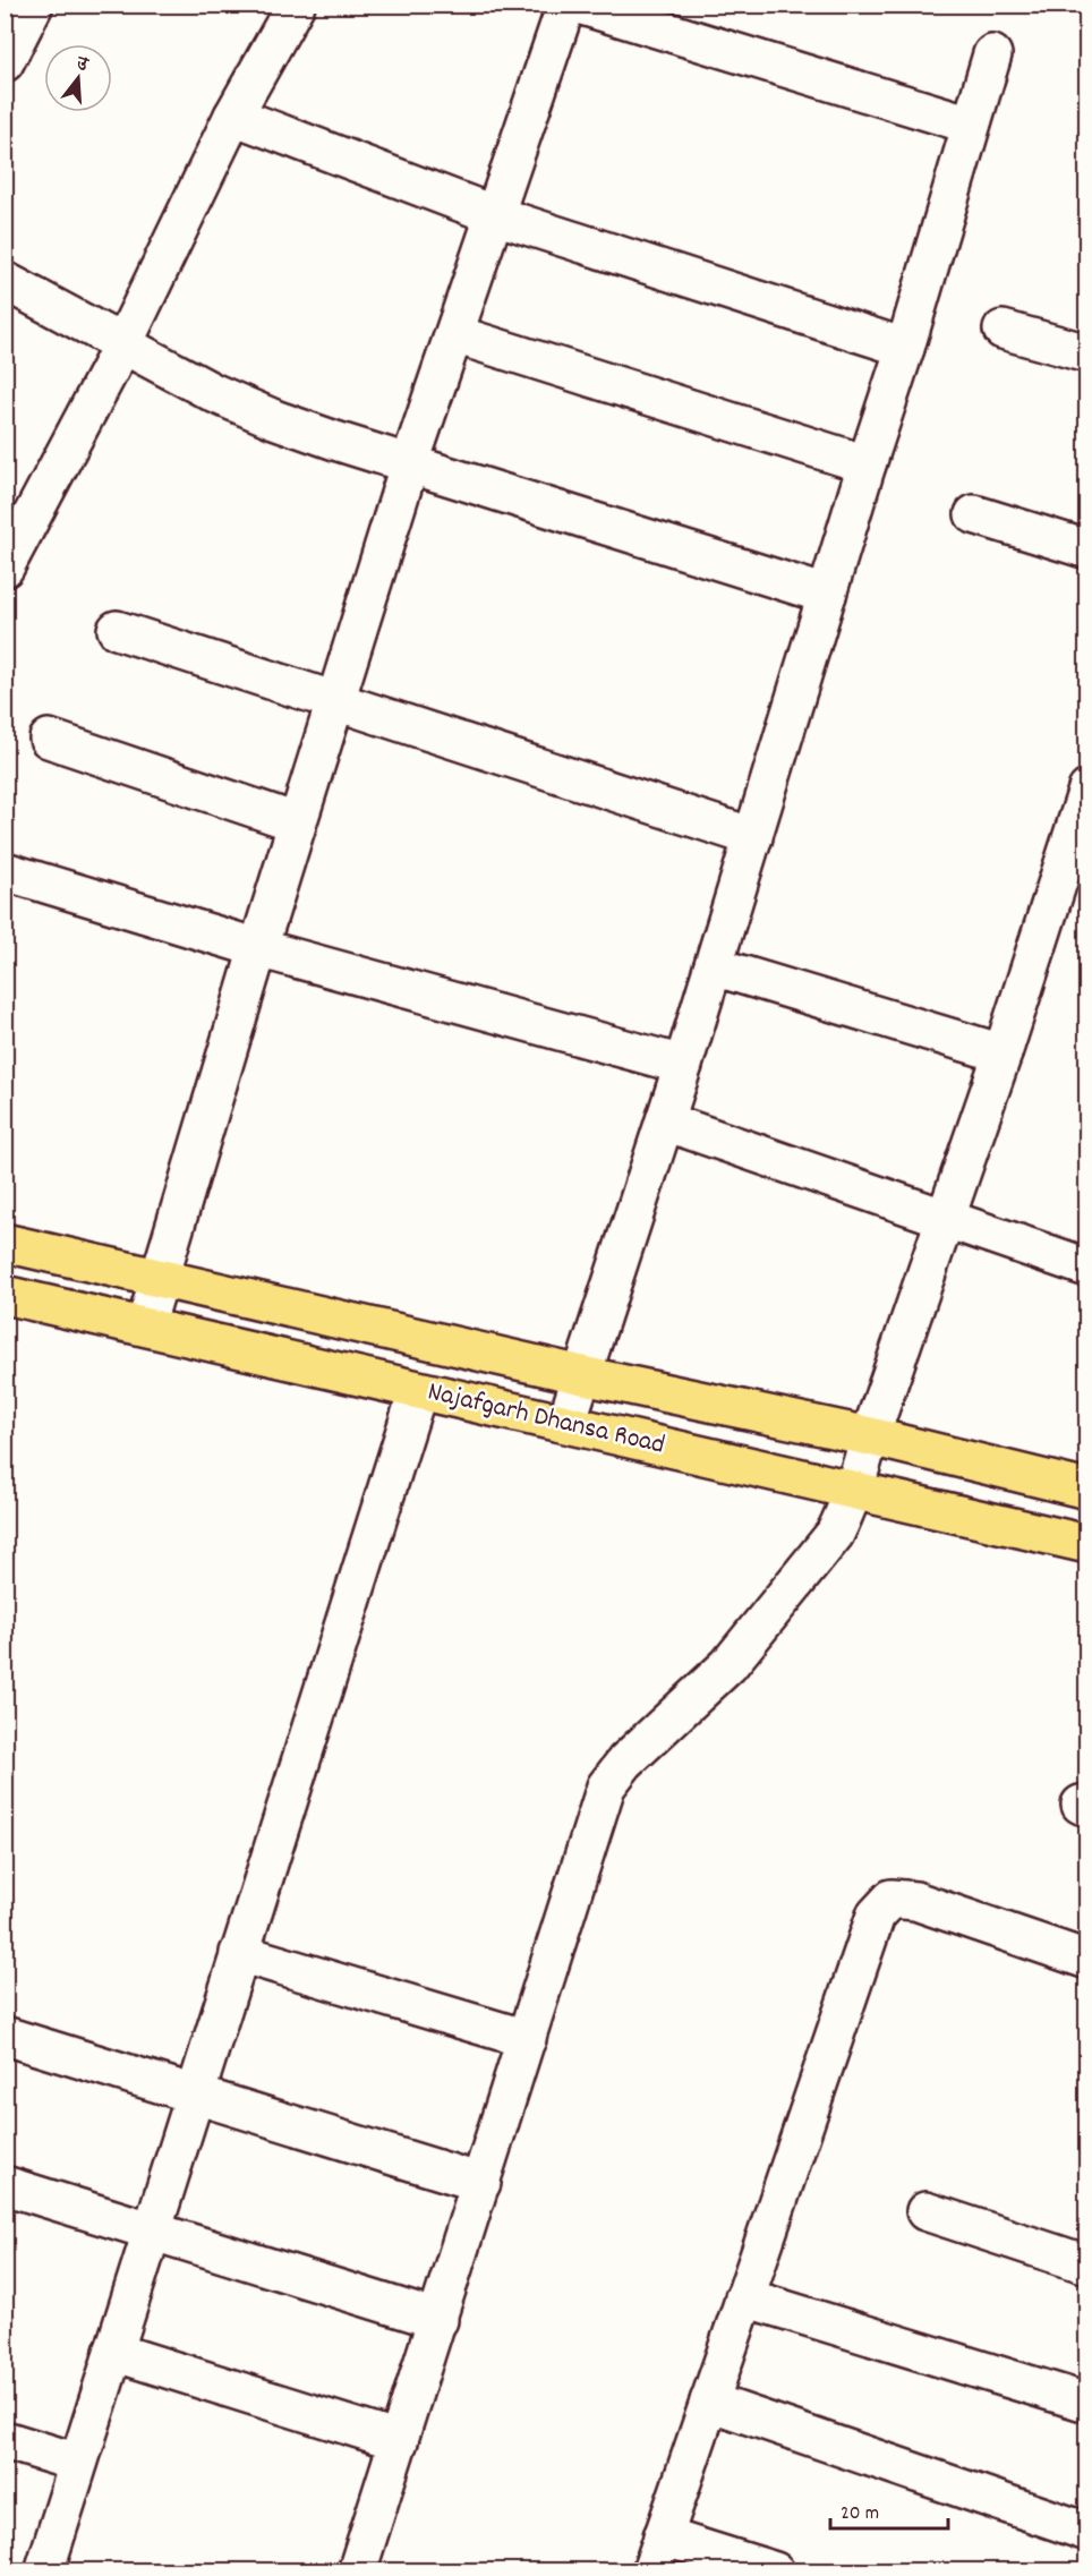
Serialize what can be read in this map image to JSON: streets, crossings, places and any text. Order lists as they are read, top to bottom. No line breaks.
{"streets":{"main road":["Najafgarh Dhansa Road"]},"scale_bar":"20 m","north":"top"}
